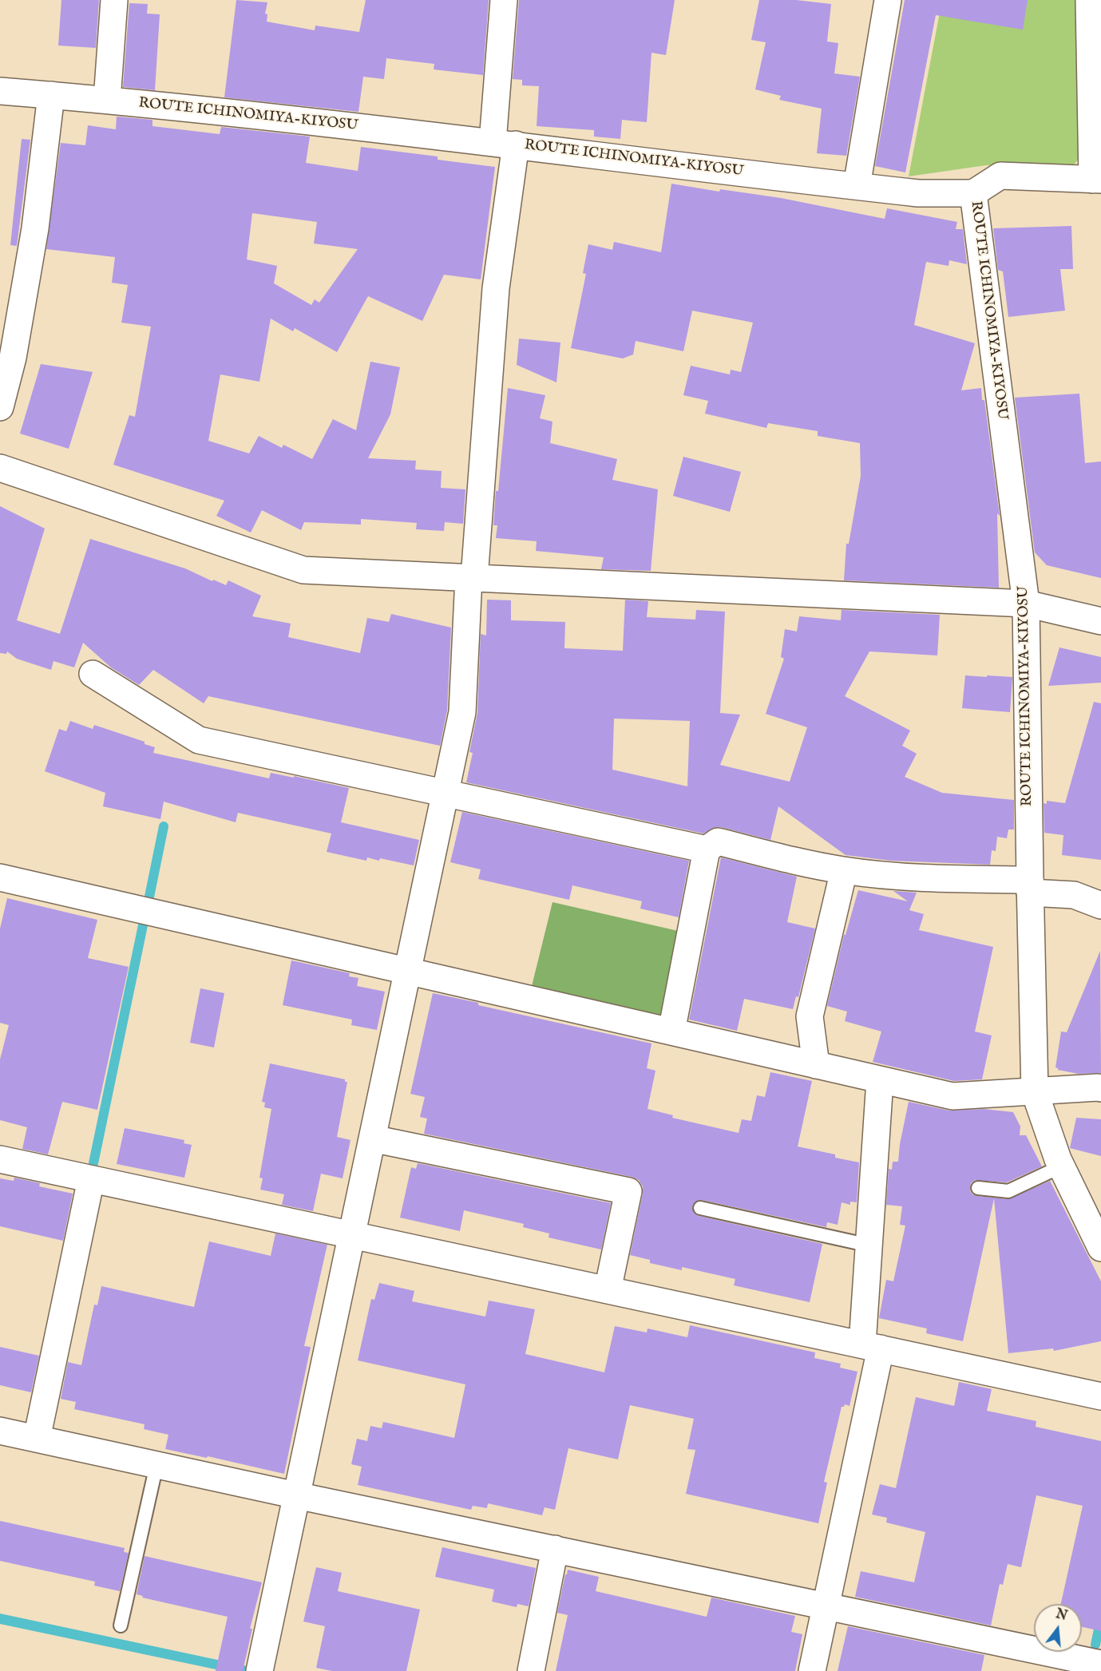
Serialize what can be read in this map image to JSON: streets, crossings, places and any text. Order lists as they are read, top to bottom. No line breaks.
{"streets":{"street":["ROUTE ICHINOMIYA-KIYOSU"]},"north":"top"}
